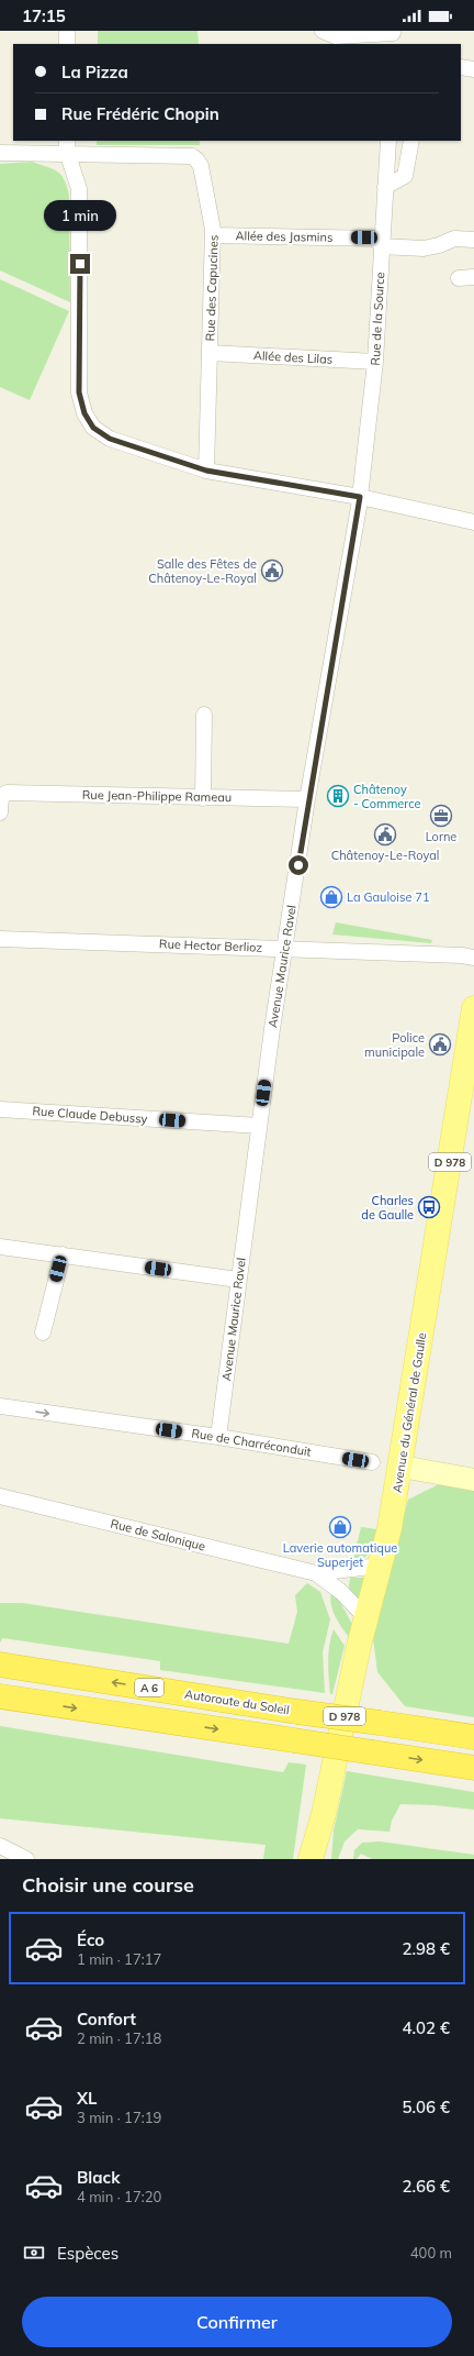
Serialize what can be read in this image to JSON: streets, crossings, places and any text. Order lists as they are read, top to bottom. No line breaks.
{"streets":{"highway":["A 6","Autoroute du Soleil"],"main road":["D 978","Avenue du Général de Gaulle"],"street":["Allée des Jasmins","Rue des Capucines","Rue de la Source","Allée des Lilas","Rue Jean-Philippe Rameau","Rue Hector Berlioz","Avenue Maurice Ravel","Rue Claude Debussy","Rue de Charréconduit","Rue de Salonique"]},"crossings":[["Allée des Jasmins","Rue des Capucines"],["Allée des Jasmins","Rue de la Source"],["Rue des Capucines","Allée des Lilas"],["Rue de la Source","Allée des Lilas"],["Rue de la Source","Avenue Maurice Ravel"],["Rue Jean-Philippe Rameau","Avenue Maurice Ravel"],["Rue Hector Berlioz","Avenue Maurice Ravel"],["Avenue Maurice Ravel","Rue Claude Debussy"],["Avenue Maurice Ravel","Rue de Charréconduit"],["D 978","Avenue du Général de Gaulle"],["Avenue du Général de Gaulle","Rue de Salonique"]],"one_way":["Rue de Charréconduit"],"places":{"public building":["Salle des Fêtes de Châtenoy-Le-Royal","Châtenoy-Le-Royal","Police municipale"],"building":["Châtenoy - Commerce"],"office":["Lorne"],"shop":["La Gauloise 71","Laverie automatique Superjet"],"bus stop":["Charles de Gaulle"]},"page":{"status":"17:15","banner":["La Pizza","Rue Frédéric Chopin"],"bubble":"1 min","heading":"Choisir une course","list":[{"name":"Éco","note":"1 min · 17:17","value":"2.98 €"},{"name":"Confort","note":"2 min · 17:18","value":"4.02 €"},{"name":"XL","note":"3 min · 17:19","value":"5.06 €"},{"name":"Black","note":"4 min · 17:20","value":"2.66 €"}],"pay":["Espèces","400 m"],"buttons":"Confirmer"}}
